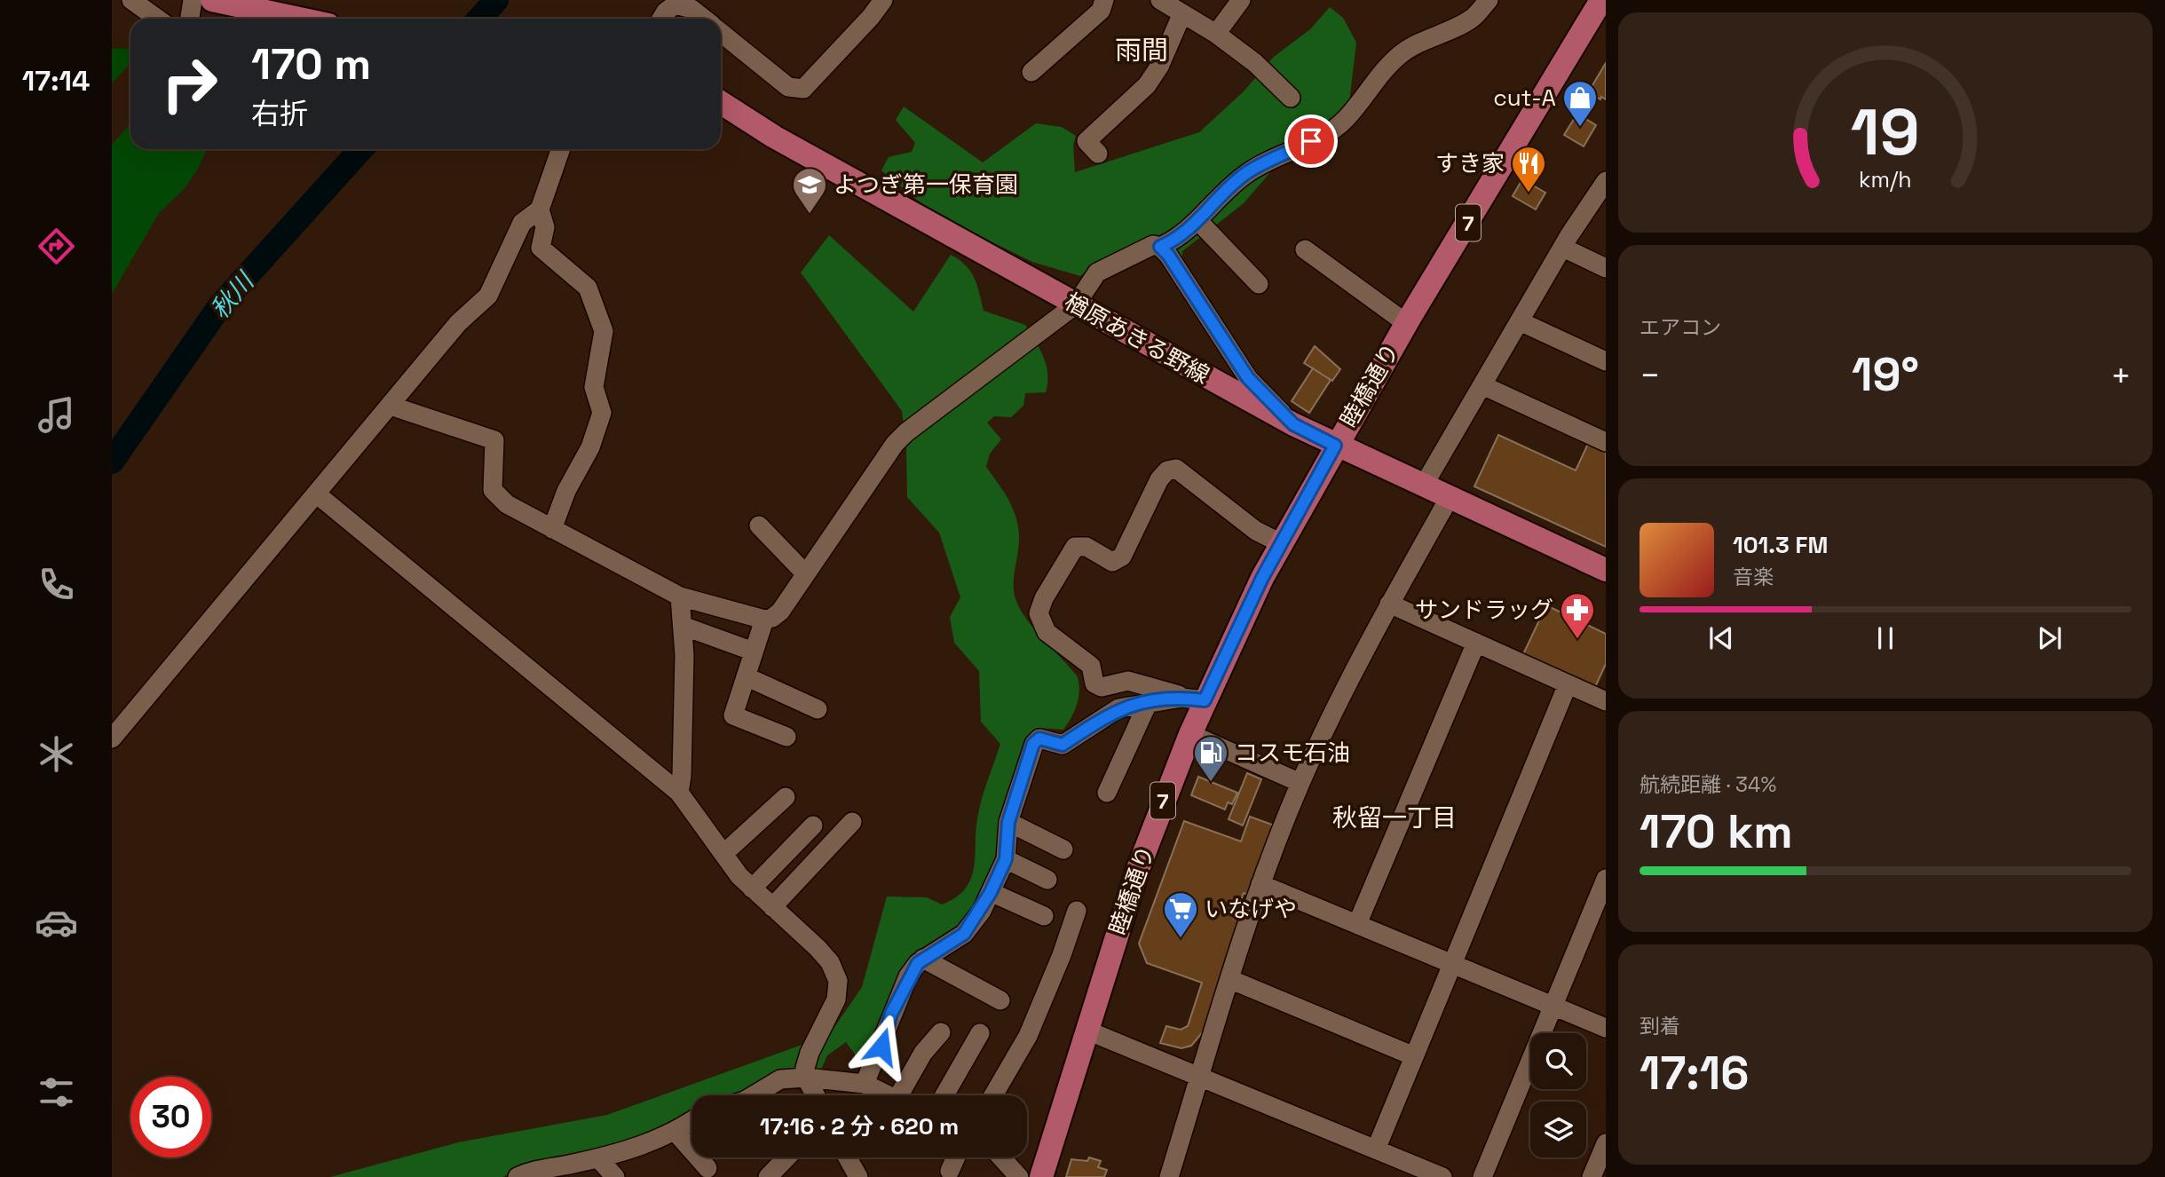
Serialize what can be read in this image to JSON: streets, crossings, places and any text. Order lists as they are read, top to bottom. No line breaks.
{"streets":{"main road":["7","楢原あきる野線","睦橋通り"]},"crossings":[["楢原あきる野線","睦橋通り"]],"districts":["雨間","秋留一丁目"],"water":["秋川"],"places":{"shop":["cut-A"],"restaurant":["すき家"],"school or university":["よつぎ第一保育園"],"pharmacy":["サンドラッグ"],"fuel station":["コスモ石油"],"supermarket":["いなげや"]},"page":{"tabs":"17:14","turn":["170 m","右折"],"tile":["エアコン",["航続距離 · 34%","170 km"],["到着","17:16"]],"heat":["−","19°","+"],"song":["101.3 FM","音楽"],"limit":"30","trip":"17:16 · 2 分 · 620 m","gauge":["19","km/h"]}}
